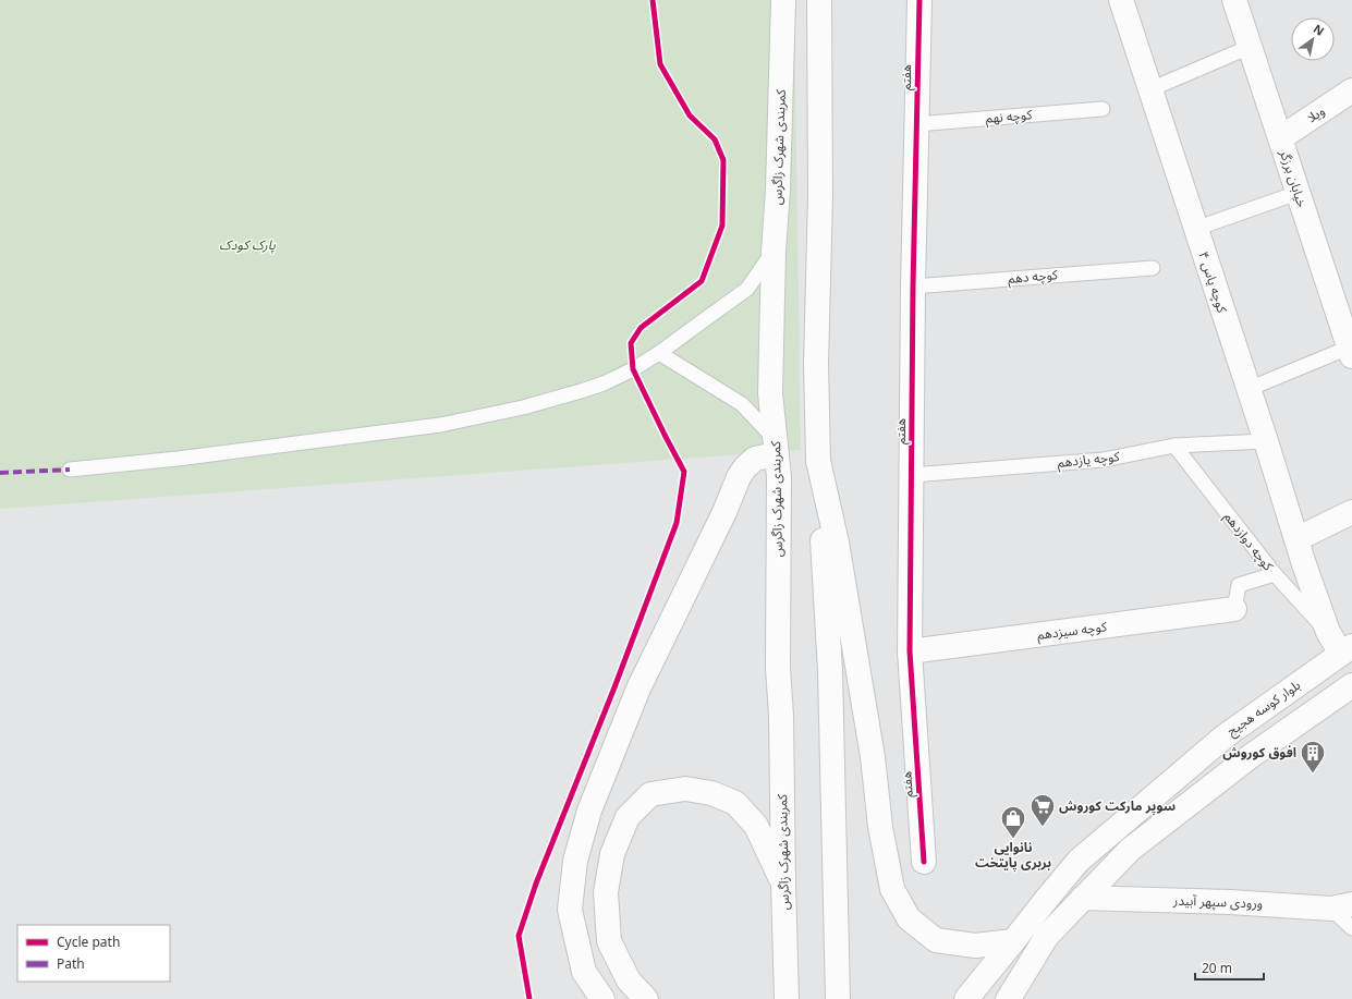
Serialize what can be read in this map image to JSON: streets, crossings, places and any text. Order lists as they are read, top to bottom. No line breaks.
{"streets":{"main road":["هفتم","ویلا","کمربندی شهرک زاگرس","خیابان برزگر","کوچه یاس ۴","کوچه سیزدهم","بلوار کوسه هجیج","ورودی سپهر آبیدر"],"lane":["کوچه نهم","کوچه دهم","کوچه یازدهم","کوچه دوازدهم"]},"crossings":[["هفتم","کوچه نهم"],["هفتم","کوچه دهم"],["هفتم","کوچه یازدهم"],["هفتم","کوچه سیزدهم"],["ویلا","خیابان برزگر"],["کوچه یاس ۴","کوچه یازدهم"],["کوچه یاس ۴","کوچه دوازدهم"],["کوچه یاس ۴","بلوار کوسه هجیج"],["کوچه یازدهم","کوچه دوازدهم"]],"parks":["پارک کودک"],"places":{"building":["افوق کوروش"],"supermarket":["سوپر مارکت کوروش"],"shop":["نانوایی بربری پایتخت"]},"legend":["Cycle path","Path"],"scale_bar":"20 m","north":"top right"}
